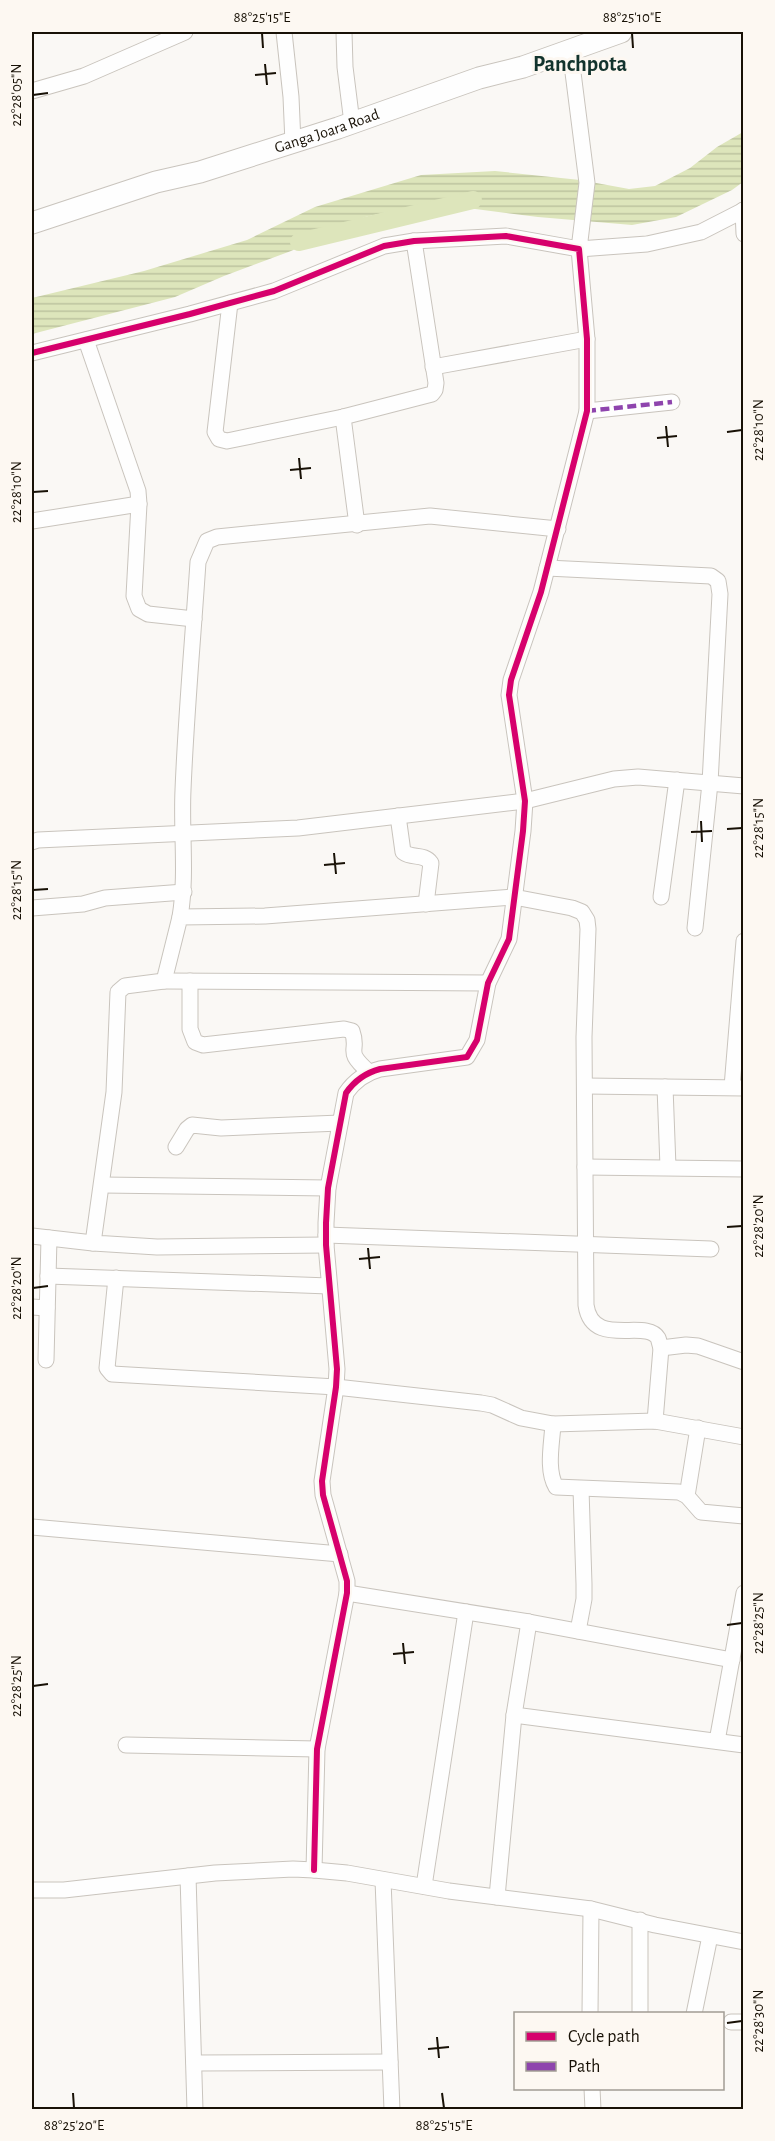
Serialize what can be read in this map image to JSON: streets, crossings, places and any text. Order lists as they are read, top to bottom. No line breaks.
{"streets":{"main road":["Ganga Joara Road"]},"districts":["Panchpota"],"legend":["Cycle path","Path"],"coordinates":["88°25'15\"E","88°25'10\"E","22°28'05\"N","22°28'10\"N","22°28'15\"N","22°28'20\"N","22°28'25\"N","22°28'30\"N","88°25'20\"E"]}
